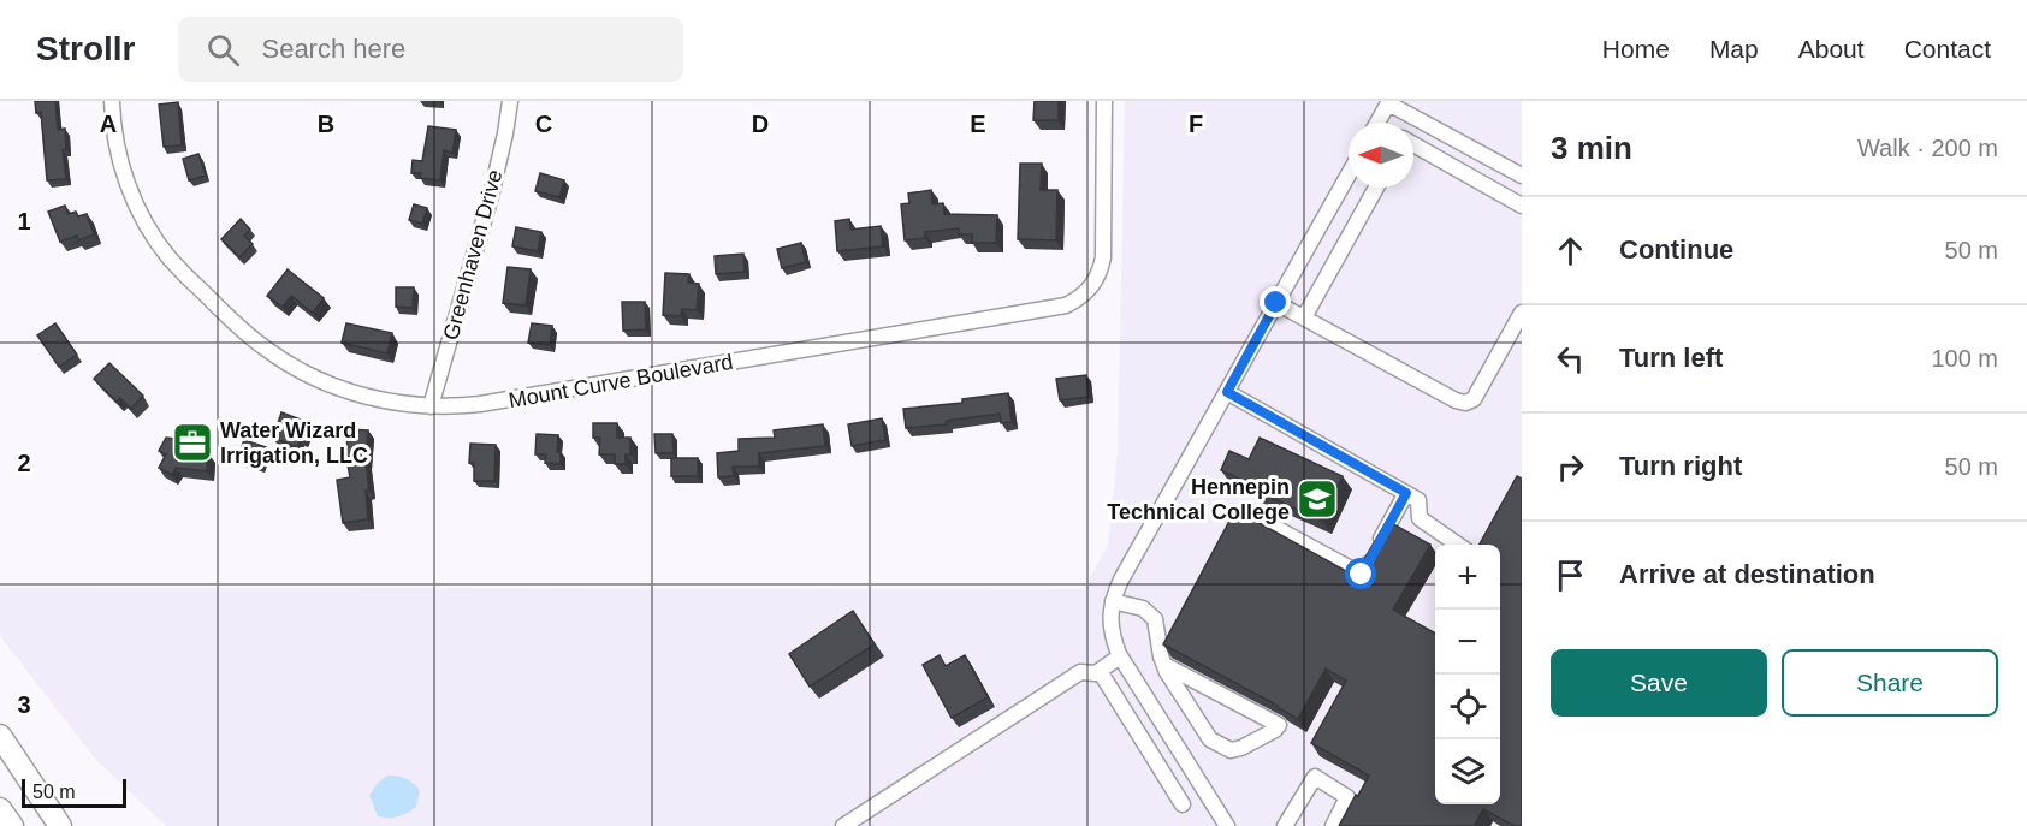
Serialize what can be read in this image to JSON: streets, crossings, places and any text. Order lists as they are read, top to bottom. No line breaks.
{"streets":{"street":["Greenhaven Drive","Mount Curve Boulevard"]},"crossings":[["Greenhaven Drive","Mount Curve Boulevard"]],"places":{"office":["Water Wizard Irrigation, LLC"],"school or university":["Hennepin Technical College"]},"scale_bar":"50 m","north":"left","page":{"header":"Strollr","search":"Search here","nav":["Home","Map","About","Contact"],"heading":["3 min","Walk · 200 m"],"list":[["Continue","50 m"],["Turn left","100 m"],["Turn right","50 m"],"Arrive at destination"],"map_buttons":["+","−"],"buttons":["Save","Share"],"scale":"50 m"},"grid":{"columns":["A","B","C","D","E","F"],"rows":["1","2","3"]}}
